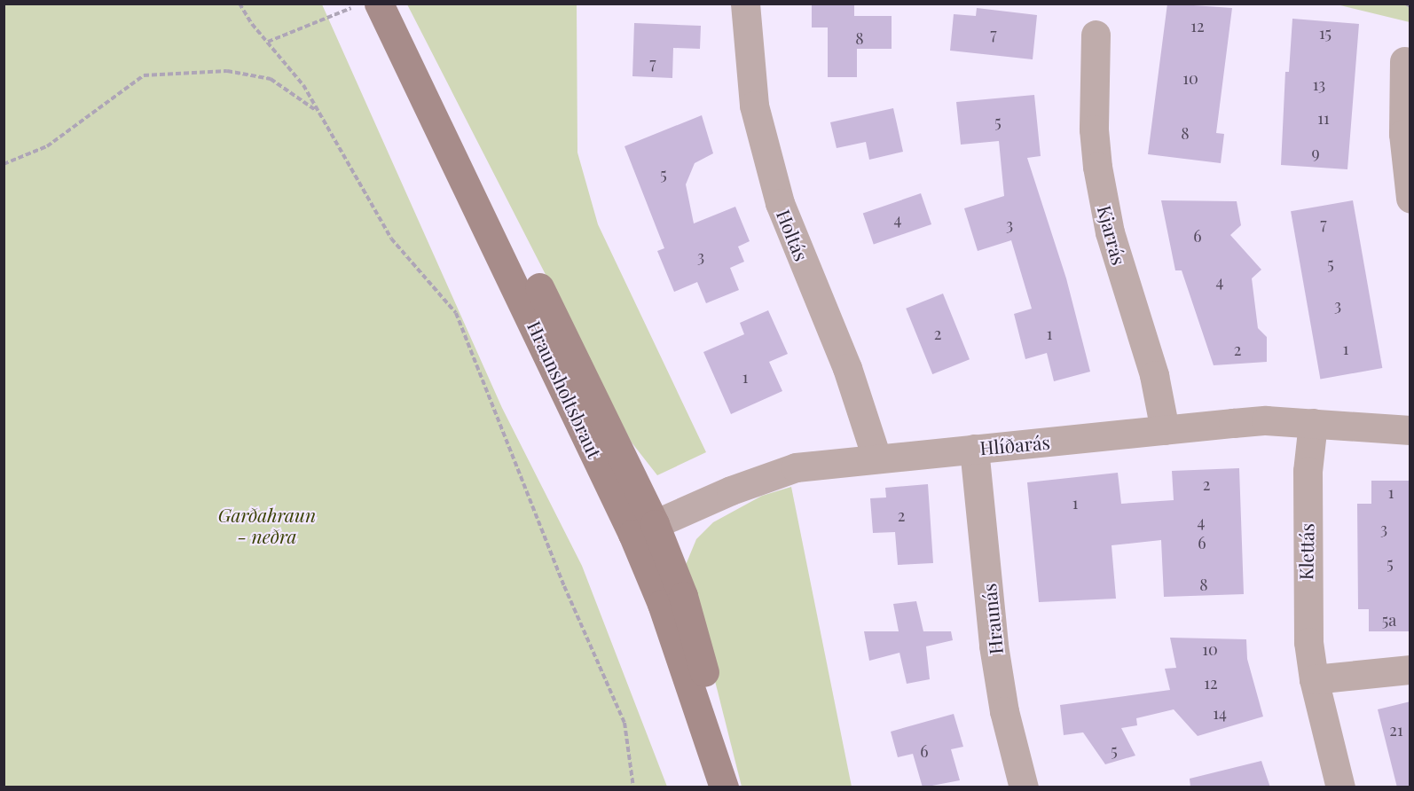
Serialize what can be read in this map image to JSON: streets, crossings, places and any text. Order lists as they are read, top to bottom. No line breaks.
{"streets":{"street":["Holtás","Kjarrás","Hraunsholtsbraut","Hlíðarás","Klettás","Hraunás"]},"crossings":[["Holtás","Hlíðarás"],["Kjarrás","Hlíðarás"],["Hraunsholtsbraut","Hlíðarás"],["Hlíðarás","Klettás"],["Hlíðarás","Hraunás"]],"parks":["Garðahraun - neðra"],"house_numbers":["12","15","7","8","7","10","13","11","5","8","9","5","4","7","3","6","3","5","4","3","2","1","1","2","1","2","1","1","2","4","3","6","5","8","5a","10","12","14","21","5","6"]}
